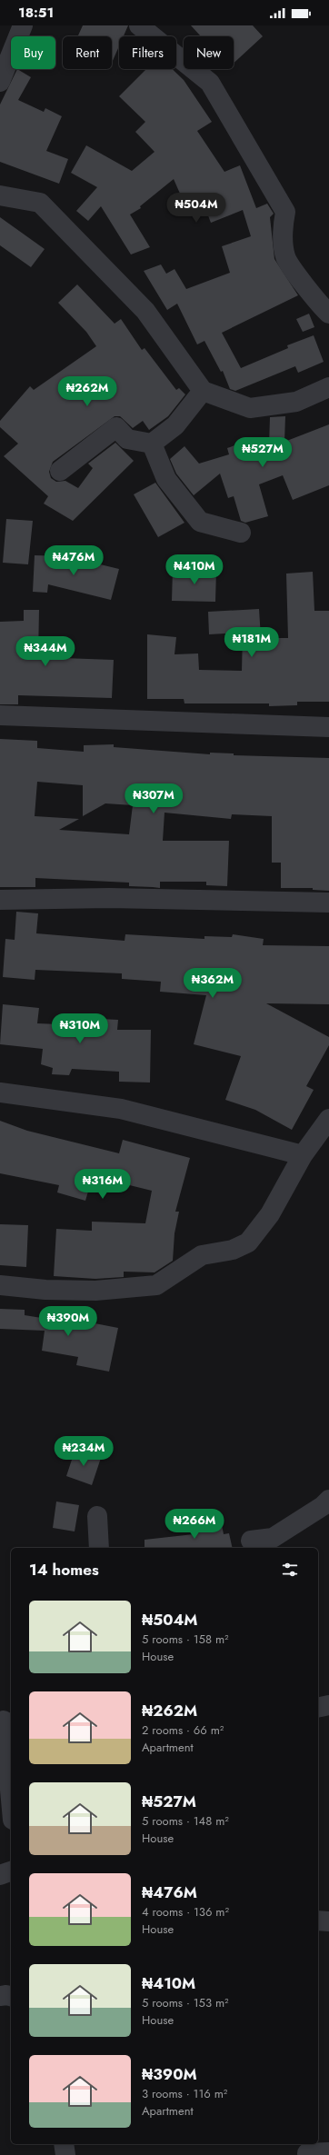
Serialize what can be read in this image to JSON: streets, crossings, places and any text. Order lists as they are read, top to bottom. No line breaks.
{"page":{"status":"18:51","chip":["Buy","Rent","Filters","New"],"price":["₦504M","₦262M","₦527M","₦476M","₦410M","₦181M","₦344M","₦307M","₦362M","₦310M","₦316M","₦390M","₦234M","₦266M"],"heading":"14 homes","list":[{"name":"₦504M","note":"5 rooms · 158 m² · House"},{"name":"₦262M","note":"2 rooms · 66 m² · Apartment"},{"name":"₦527M","note":"5 rooms · 148 m² · House"},{"name":"₦476M","note":"4 rooms · 136 m² · House"},{"name":"₦410M","note":"5 rooms · 153 m² · House"},{"name":"₦390M","note":"3 rooms · 116 m² · Apartment"}]}}
